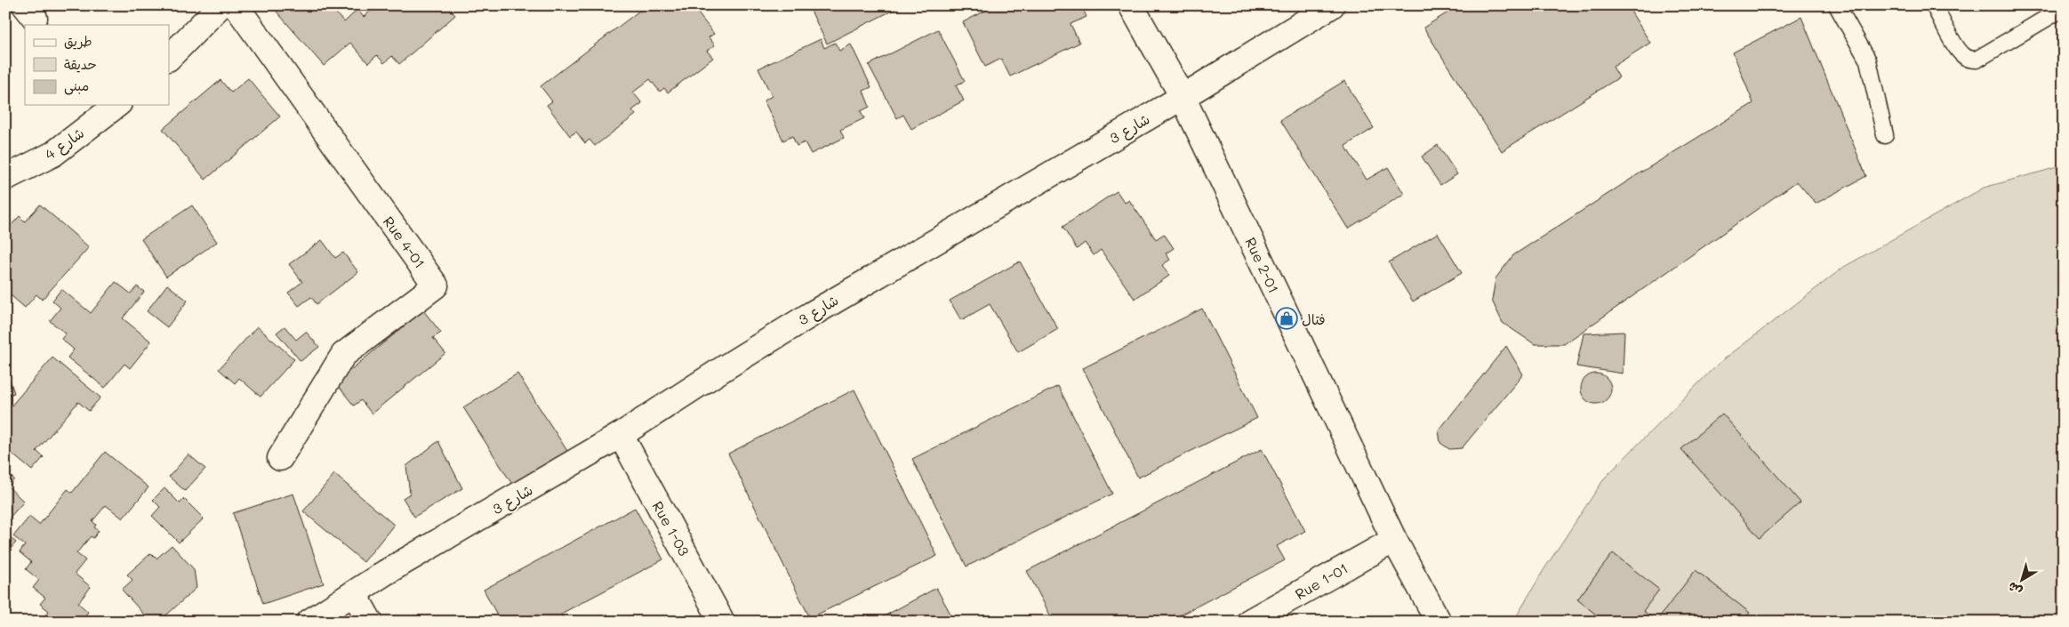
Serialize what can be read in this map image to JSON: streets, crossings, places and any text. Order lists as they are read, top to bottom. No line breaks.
{"streets":{"street":["شارع 3","شارع 4","Rue 4-01","Rue 2-01","Rue 1-03","Rue 1-01"]},"crossings":[["شارع 3","Rue 2-01"],["شارع 3","Rue 1-03"],["Rue 2-01","Rue 1-01"]],"places":{"shop":["فتال"]},"legend":["طريق","حديقة","مبنى"],"north":"bottom left"}
